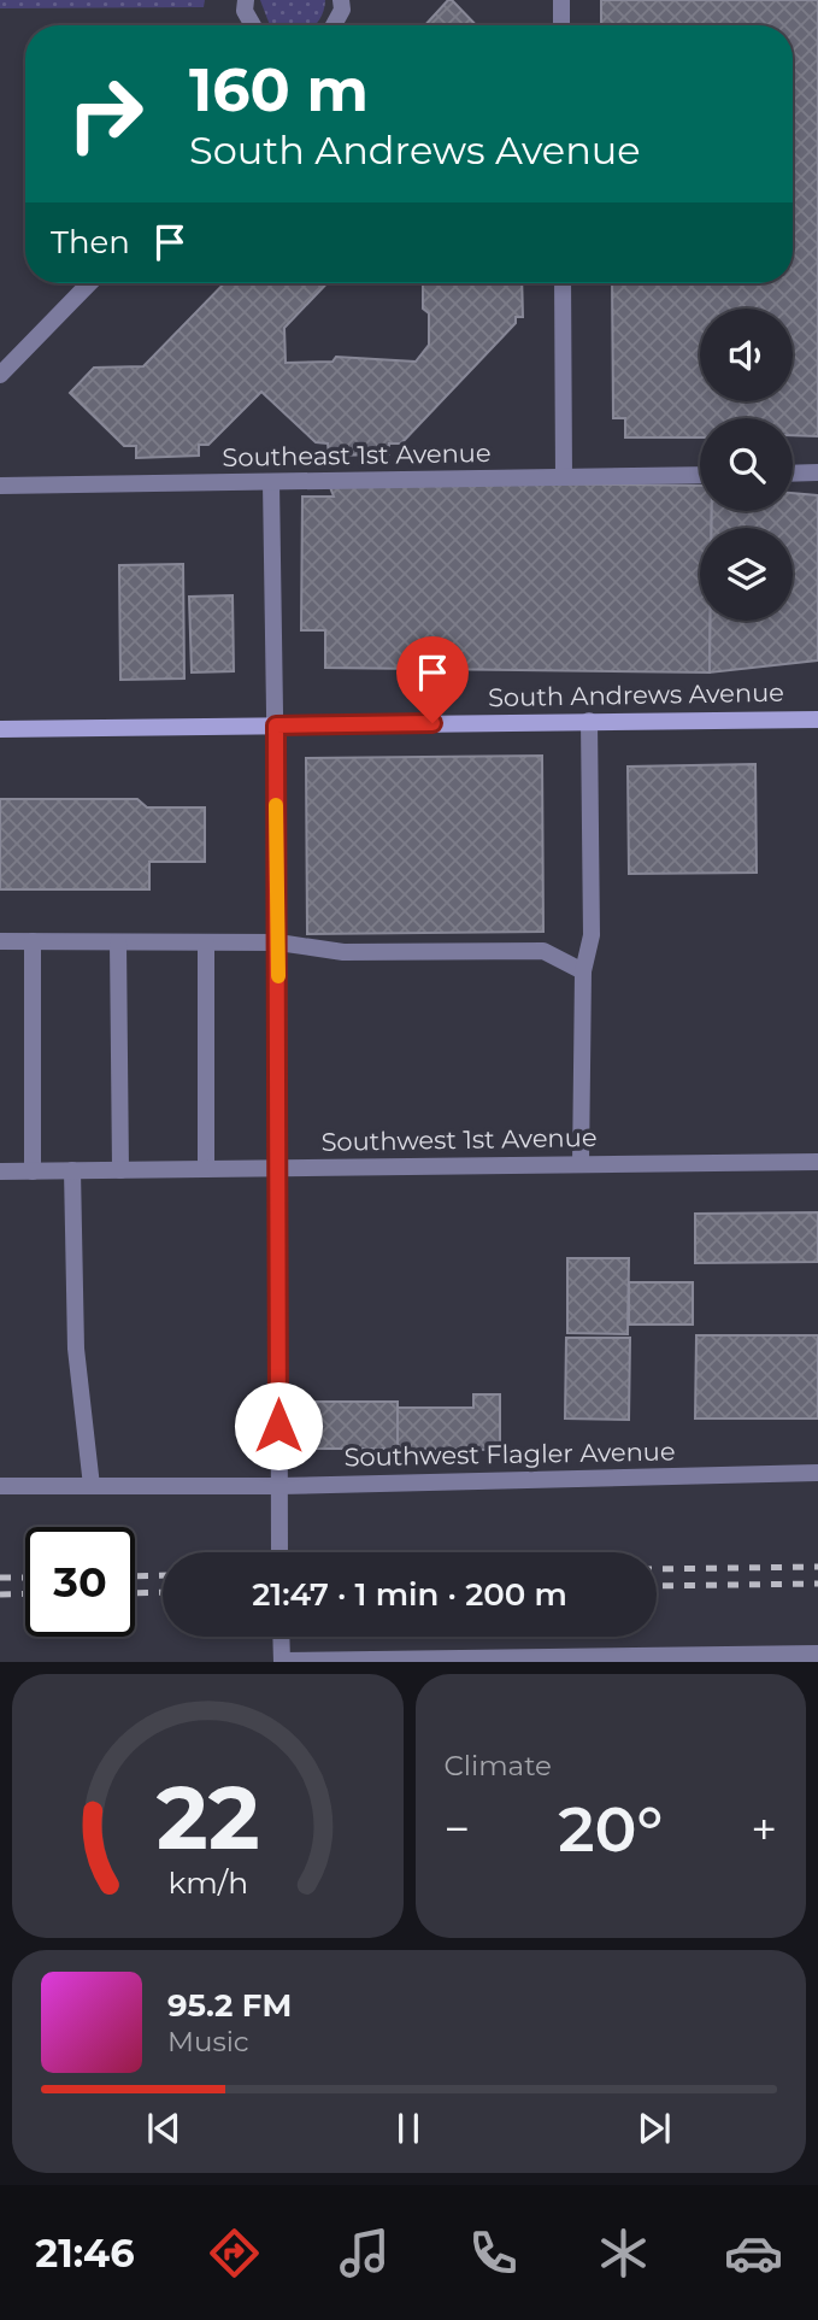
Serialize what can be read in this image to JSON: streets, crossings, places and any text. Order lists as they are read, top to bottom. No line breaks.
{"streets":{"main road":["South Andrews Avenue"],"street":["Southeast 1st Avenue","Southwest 1st Avenue","Southwest Flagler Avenue"]},"page":{"turn":["160 m","South Andrews Avenue"],"then":"Then","limit":"30","trip":"21:47 · 1 min · 200 m","tile":"Climate","heat":["−","20°","+"],"song":["95.2 FM","Music"],"tabs":"21:46","gauge":["22","km/h"]}}
